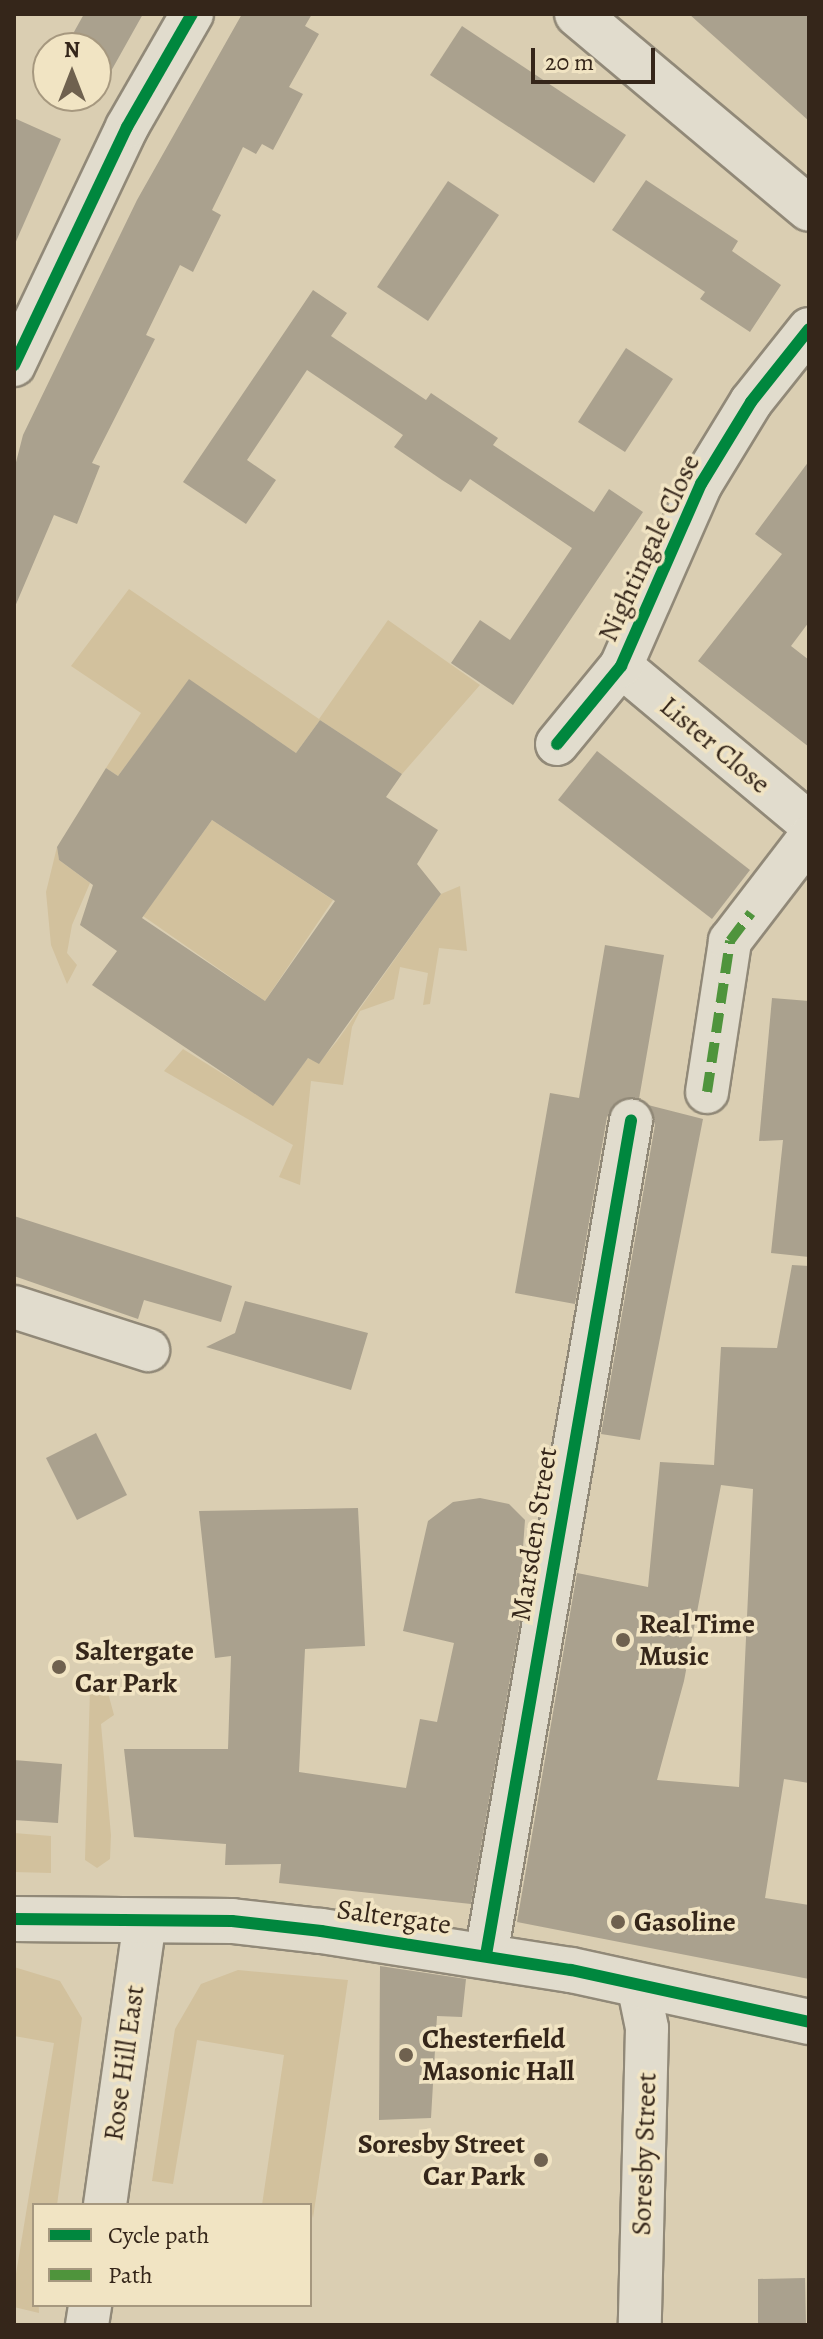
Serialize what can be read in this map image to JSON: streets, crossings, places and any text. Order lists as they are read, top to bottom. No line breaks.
{"streets":{"street":["Nightingale Close","Lister Close","Marsden Street","Saltergate","Rose Hill East","Soresby Street"]},"crossings":[["Nightingale Close","Lister Close"],["Marsden Street","Saltergate"],["Saltergate","Rose Hill East"],["Saltergate","Soresby Street"]],"places":["Real Time Music","Saltergate Car Park","Gasoline","Chesterfield Masonic Hall","Soresby Street Car Park"],"legend":["Cycle path","Path"],"scale_bar":"20 m","north":"top"}
